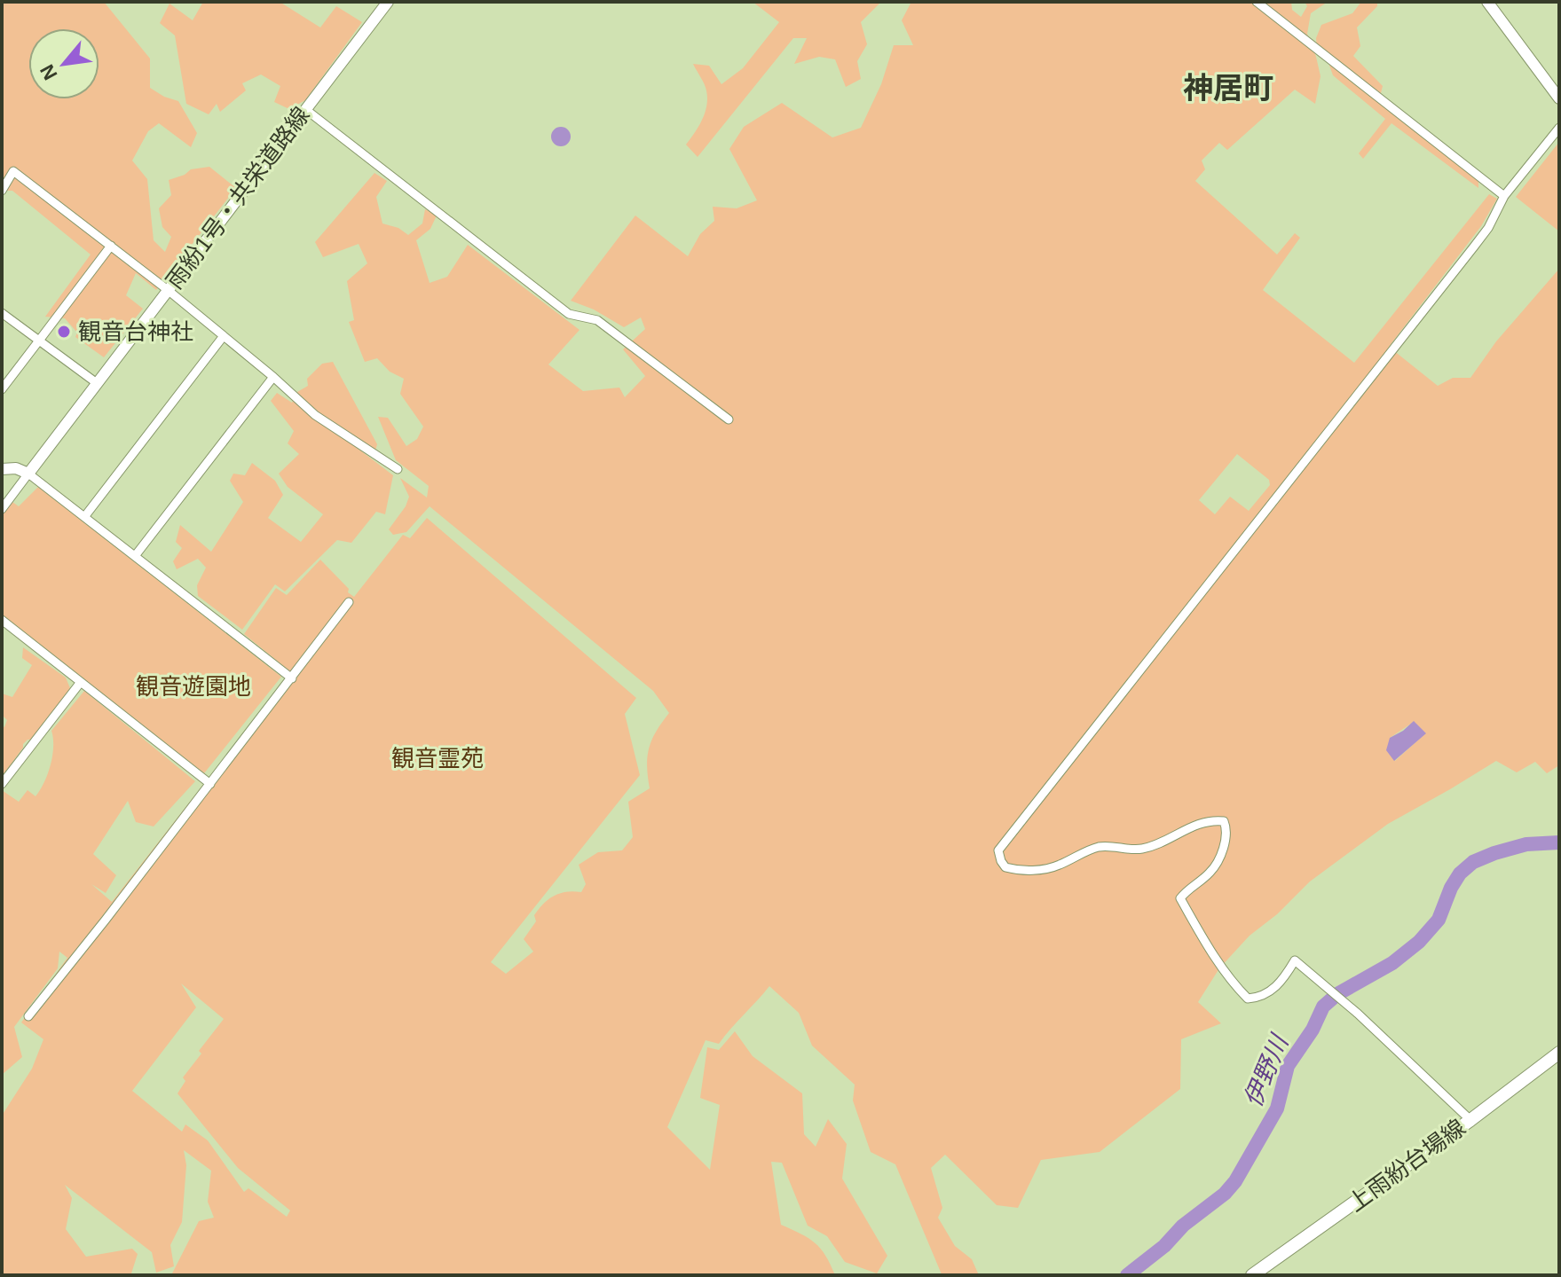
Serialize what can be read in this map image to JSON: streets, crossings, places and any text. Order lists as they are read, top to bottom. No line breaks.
{"streets":{"main road":["上雨紛台場線"],"street":["雨紛1号・共栄道路線"]},"districts":["神居町"],"water":["伊野川"],"parks":["観音遊園地","観音霊苑"],"places":["観音台神社"],"north":"bottom left"}
